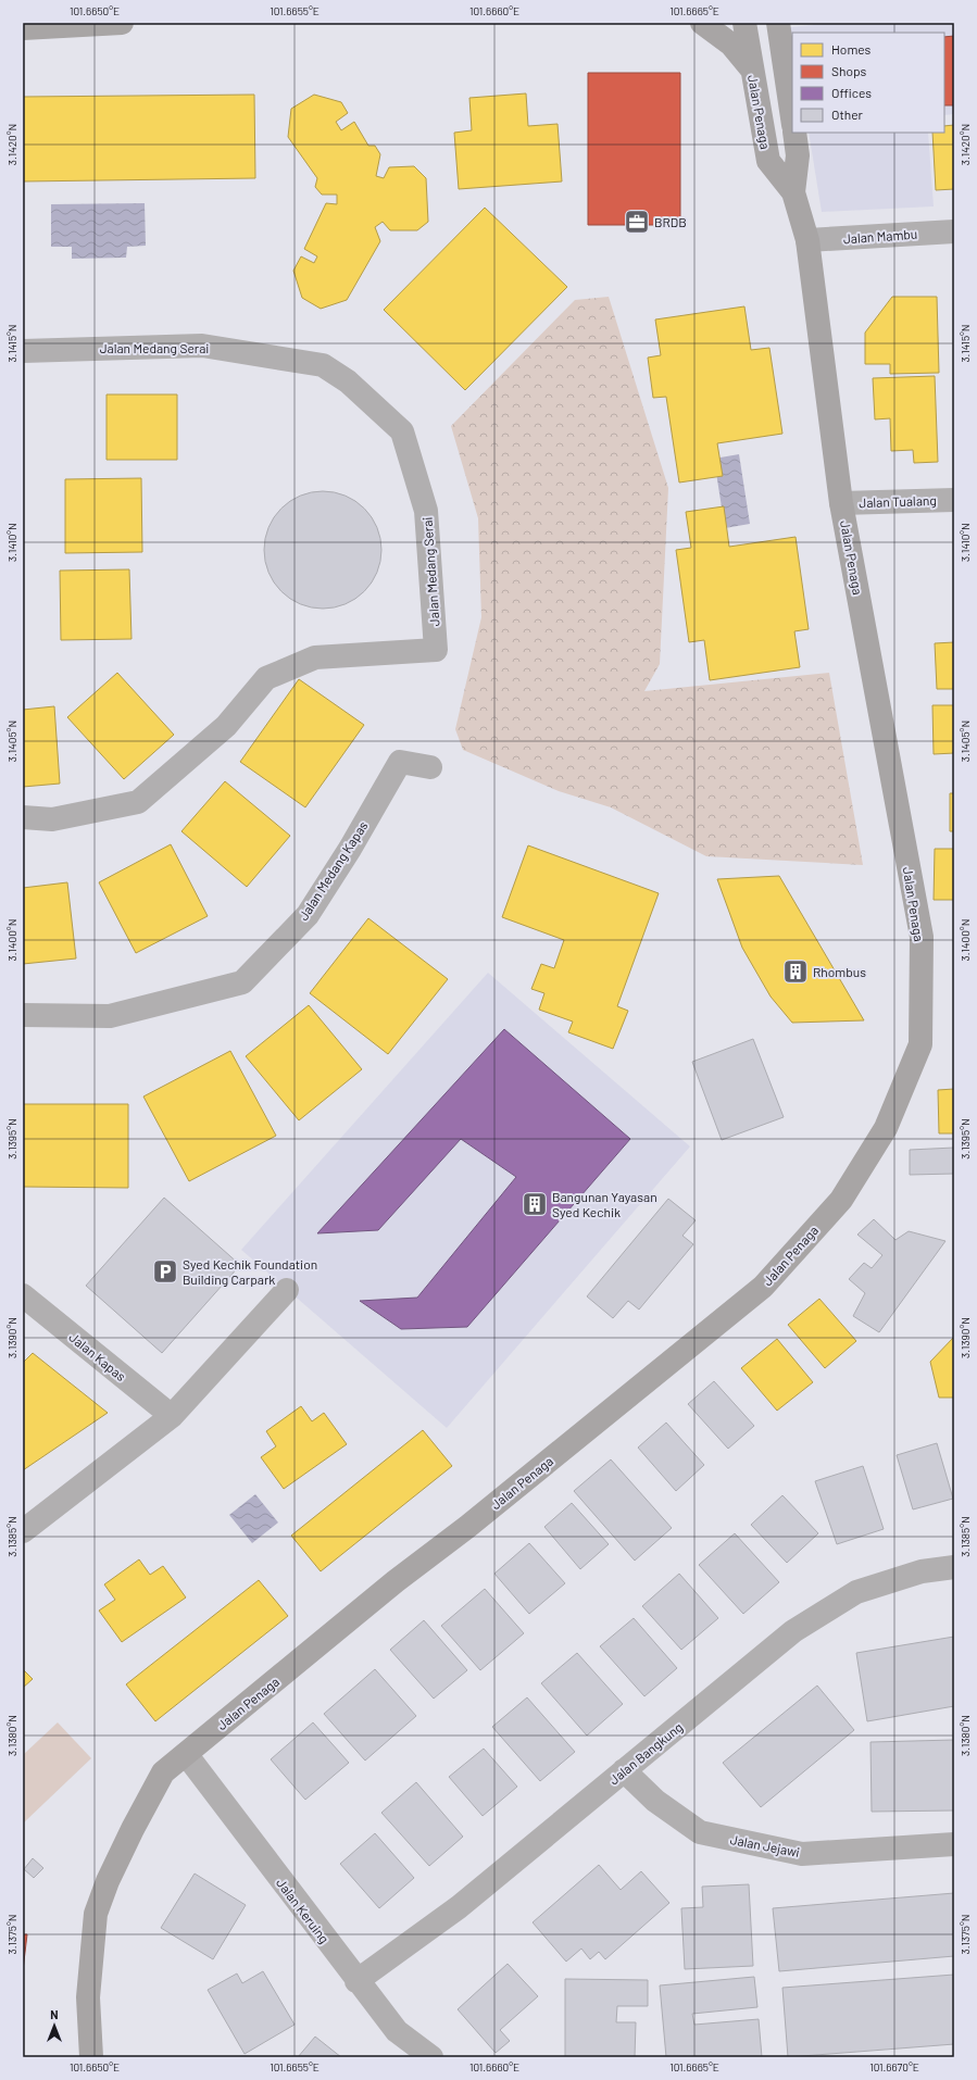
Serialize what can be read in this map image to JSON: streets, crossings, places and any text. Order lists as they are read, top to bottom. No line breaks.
{"streets":{"street":["Jalan Penaga","Jalan Mambu","Jalan Medang Serai","Jalan Tualang","Jalan Medang Kapas","Jalan Kapas","Jalan Bangkung","Jalan Jejawi","Jalan Keruing"]},"crossings":[["Jalan Penaga","Jalan Mambu"],["Jalan Penaga","Jalan Tualang"],["Jalan Penaga","Jalan Keruing"],["Jalan Bangkung","Jalan Jejawi"],["Jalan Bangkung","Jalan Keruing"]],"places":{"office":["BRDB"],"building":["Rhombus","Bangunan Yayasan Syed Kechik"],"parking":["Syed Kechik Foundation Building Carpark"]},"legend":["Homes","Shops","Offices","Other"],"north":"top","coordinates":["101.6650°E","101.6655°E","101.6660°E","101.6665°E","3.1420°N","3.1415°N","3.1410°N","3.1405°N","3.1400°N","3.1395°N","3.1390°N","3.1385°N","3.1380°N","3.1375°N","101.6670°E"]}
